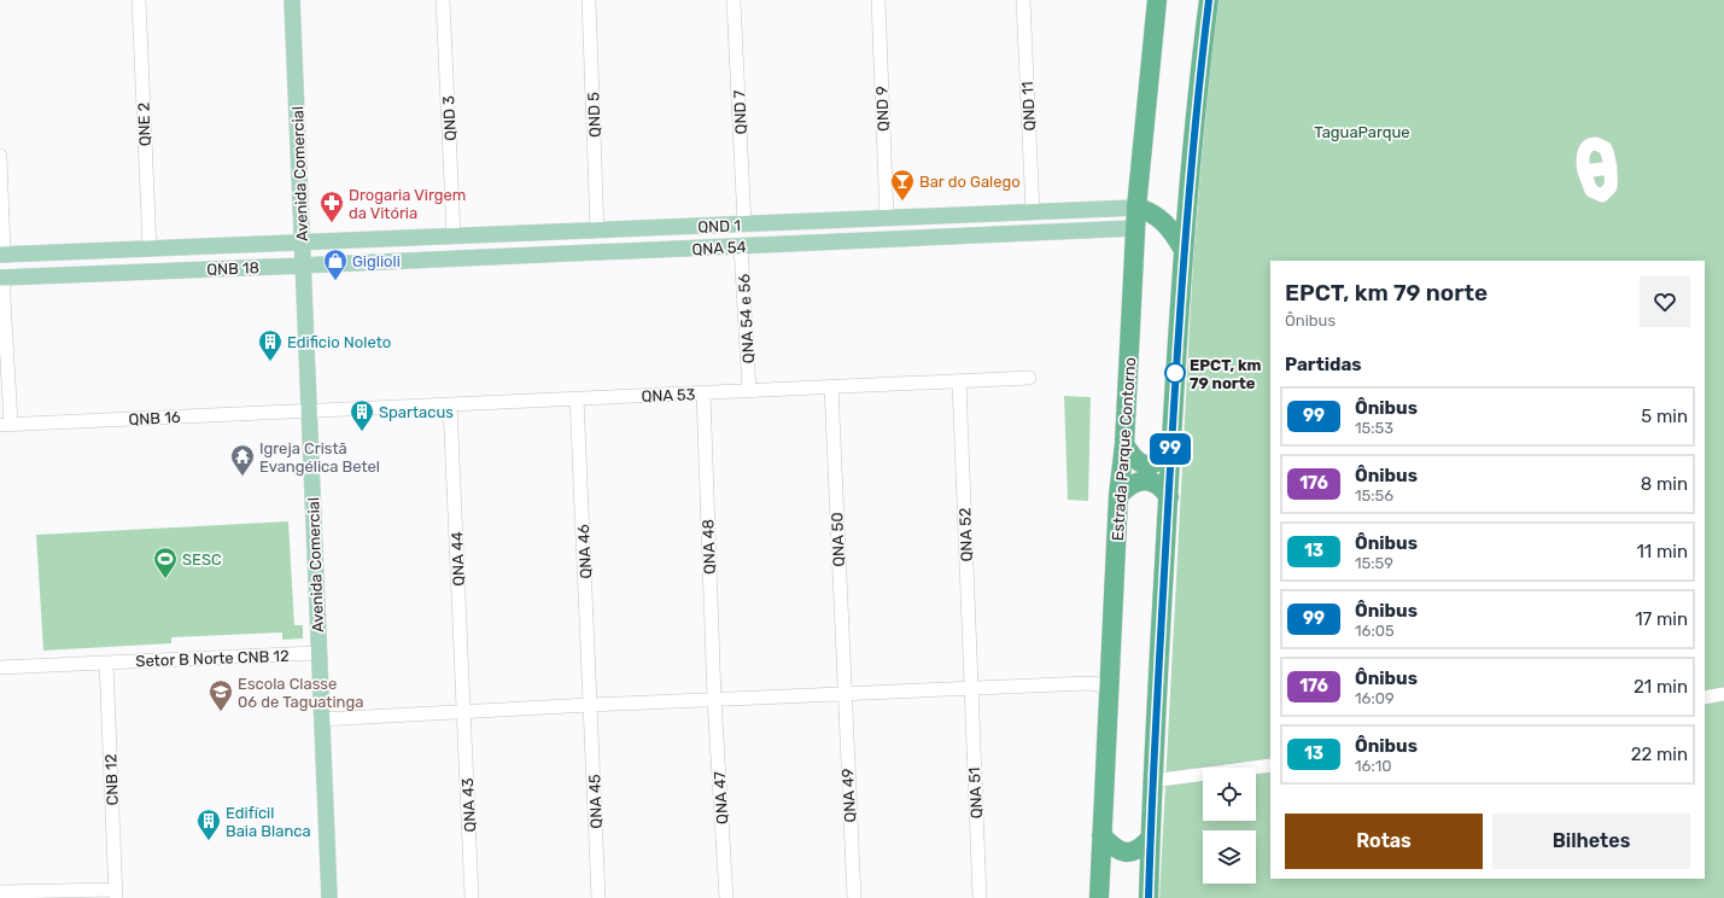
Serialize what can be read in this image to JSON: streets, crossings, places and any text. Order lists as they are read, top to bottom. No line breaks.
{"streets":{"highway":["Estrada Parque Contorno"],"main road":["Avenida Comercial","QND 1","QNA 54","QNB 18"],"street":["QND 11","QND 9","QND 7","QND 5","QND 3","QNE 2","QNA 54 e 56","QNA 53","QNB 16","QNA 52","QNA 50","QNA 48","QNA 46","QNA 44","Setor B Norte CNB 12","CNB 12","QNA 51","QNA 49","QNA 47","QNA 45","QNA 43"]},"crossings":[["QND 11","QND 1"],["QND 9","QND 1"],["QND 7","QND 1"],["QND 5","QND 1"],["QND 3","QND 1"],["QNE 2","QND 1"],["Avenida Comercial","QND 1"],["Avenida Comercial","QNA 54"],["Avenida Comercial","QNB 18"],["Avenida Comercial","QNA 53"],["Avenida Comercial","QNB 16"],["Avenida Comercial","Setor B Norte CNB 12"],["QND 1","Estrada Parque Contorno"],["QNA 54","QNB 18"],["QNA 54","QNA 54 e 56"],["QNA 54","Estrada Parque Contorno"],["QNA 54 e 56","QNA 53"],["QNA 53","QNB 16"],["QNA 53","QNA 52"],["QNA 53","QNA 50"],["QNA 53","QNA 48"],["QNA 53","QNA 46"],["QNA 53","QNA 44"],["QNA 52","QNA 51"],["QNA 50","QNA 49"],["QNA 48","QNA 47"],["QNA 46","QNA 45"],["QNA 44","QNA 43"],["Setor B Norte CNB 12","CNB 12"]],"parks":["TaguaParque"],"places":{"bar":["Bar do Galego"],"pharmacy":["Drogaria Virgem da Vitória"],"shop":["Giglioli"],"building":["Edificio Noleto","Spartacus","Edifícil Baia Blanca"],"other":["EPCT, km 79 norte"],"temple":["Igreja Cristã Evangélica Betel"],"sports":["SESC"],"school or university":["Escola Classe 06 de Taguatinga"]},"lines":["bus line 99"],"page":{"on_map":"99","heading":[["EPCT, km 79 norte","Ônibus"],"Partidas"],"list":[{"mark":"99","name":"Ônibus","note":"15:53","value":"5 min"},{"mark":"176","name":"Ônibus","note":"15:56","value":"8 min"},{"mark":"13","name":"Ônibus","note":"15:59","value":"11 min"},{"mark":"99","name":"Ônibus","note":"16:05","value":"17 min"},{"mark":"176","name":"Ônibus","note":"16:09","value":"21 min"},{"mark":"13","name":"Ônibus","note":"16:10","value":"22 min"}],"buttons":["Rotas","Bilhetes"]}}
